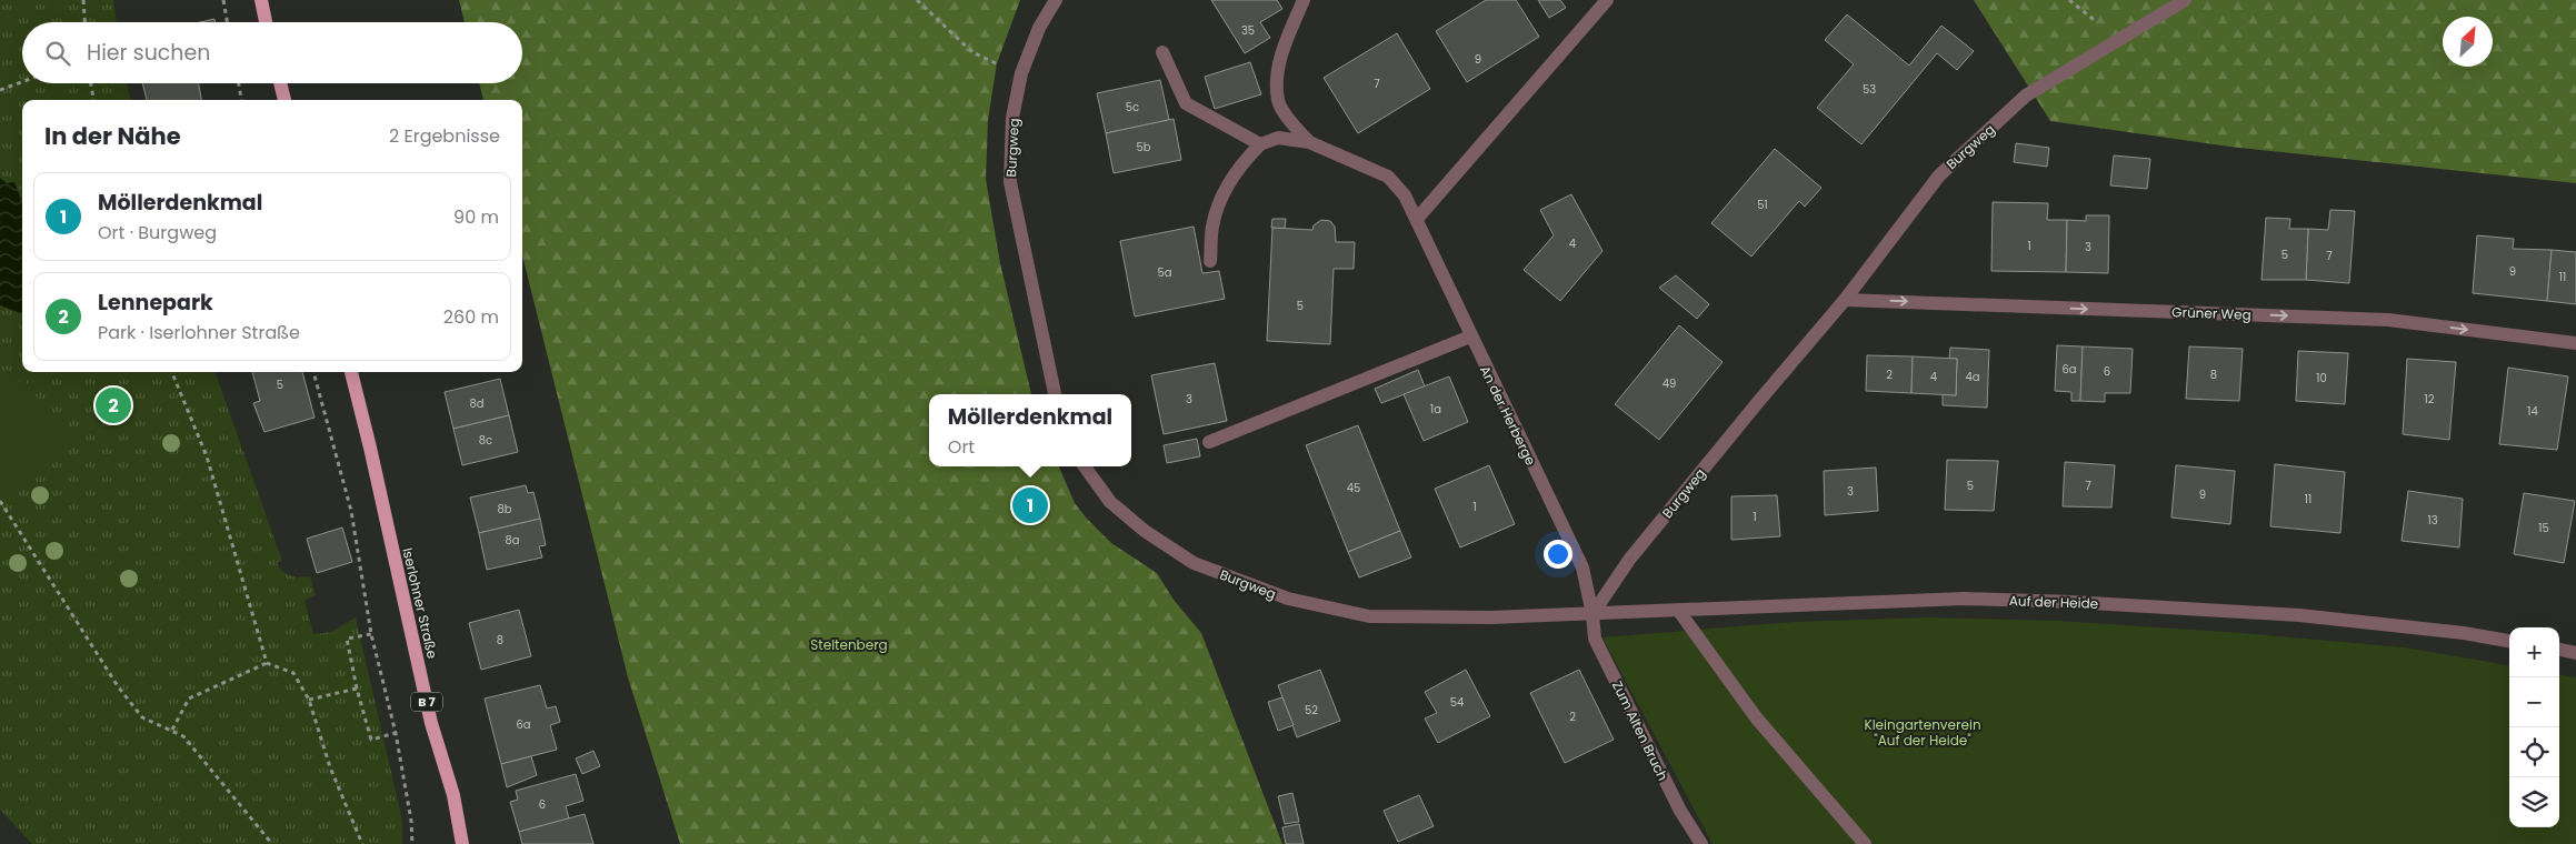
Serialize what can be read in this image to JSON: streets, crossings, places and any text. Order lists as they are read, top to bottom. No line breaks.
{"streets":{"main road":["Iserlohner Straße","B 7"],"street":["Burgweg","Grüner Weg","An der Herberge","Auf der Heide","Zum Alten Bruch"]},"crossings":[["Burgweg","Grüner Weg"],["Burgweg","An der Herberge"],["Burgweg","Auf der Heide"],["Burgweg","Zum Alten Bruch"],["An der Herberge","Auf der Heide"],["An der Herberge","Zum Alten Bruch"],["Auf der Heide","Zum Alten Bruch"]],"one_way":["Grüner Weg"],"parks":["Steltenberg","Kleingartenverein \"Auf der Heide\""],"house_numbers":["35","9","7","53","5c","5b","51","4","1","3","5","7","9","5a","11","5","6a","6","2","8","4","4a","10","49","5","3","12","8d","1a","14","8c","5","7","45","3","9","11","1","8b","1","13","15","8a","8","54","52","2","6a","6"],"north":"top right","page":{"search":"Hier suchen","heading":["In der Nähe","2 Ergebnisse"],"list":[{"mark":"1","name":"Möllerdenkmal","note":"Ort · Burgweg","value":"90 m"},{"mark":"2","name":"Lennepark","note":"Park · Iserlohner Straße","value":"260 m"}],"pins":["2","1"],"popup":["Möllerdenkmal","Ort"],"map_buttons":["+","−"]}}
